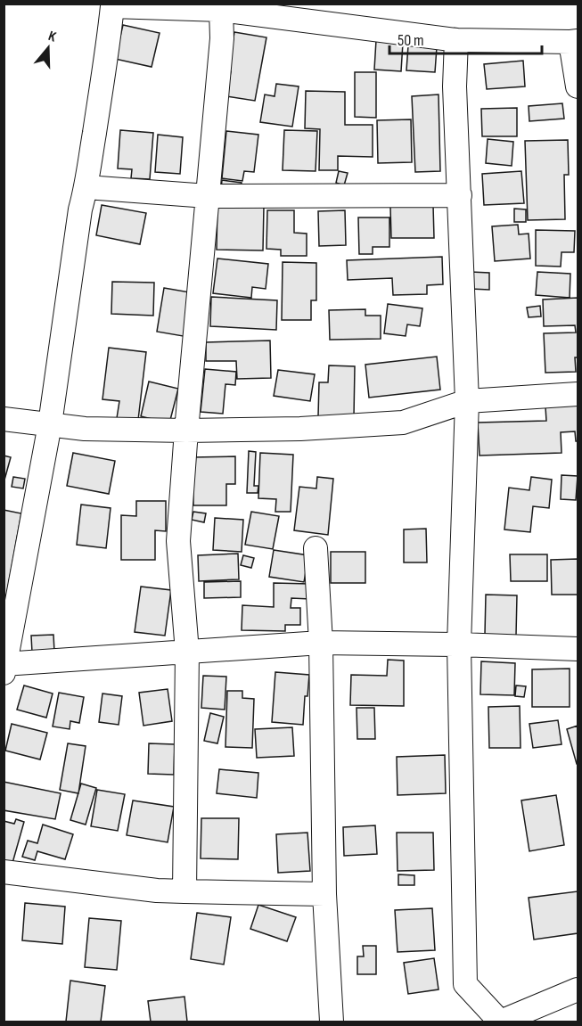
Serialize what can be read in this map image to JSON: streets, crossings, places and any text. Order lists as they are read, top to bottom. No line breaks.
{"scale_bar":"50 m","north":"top"}
